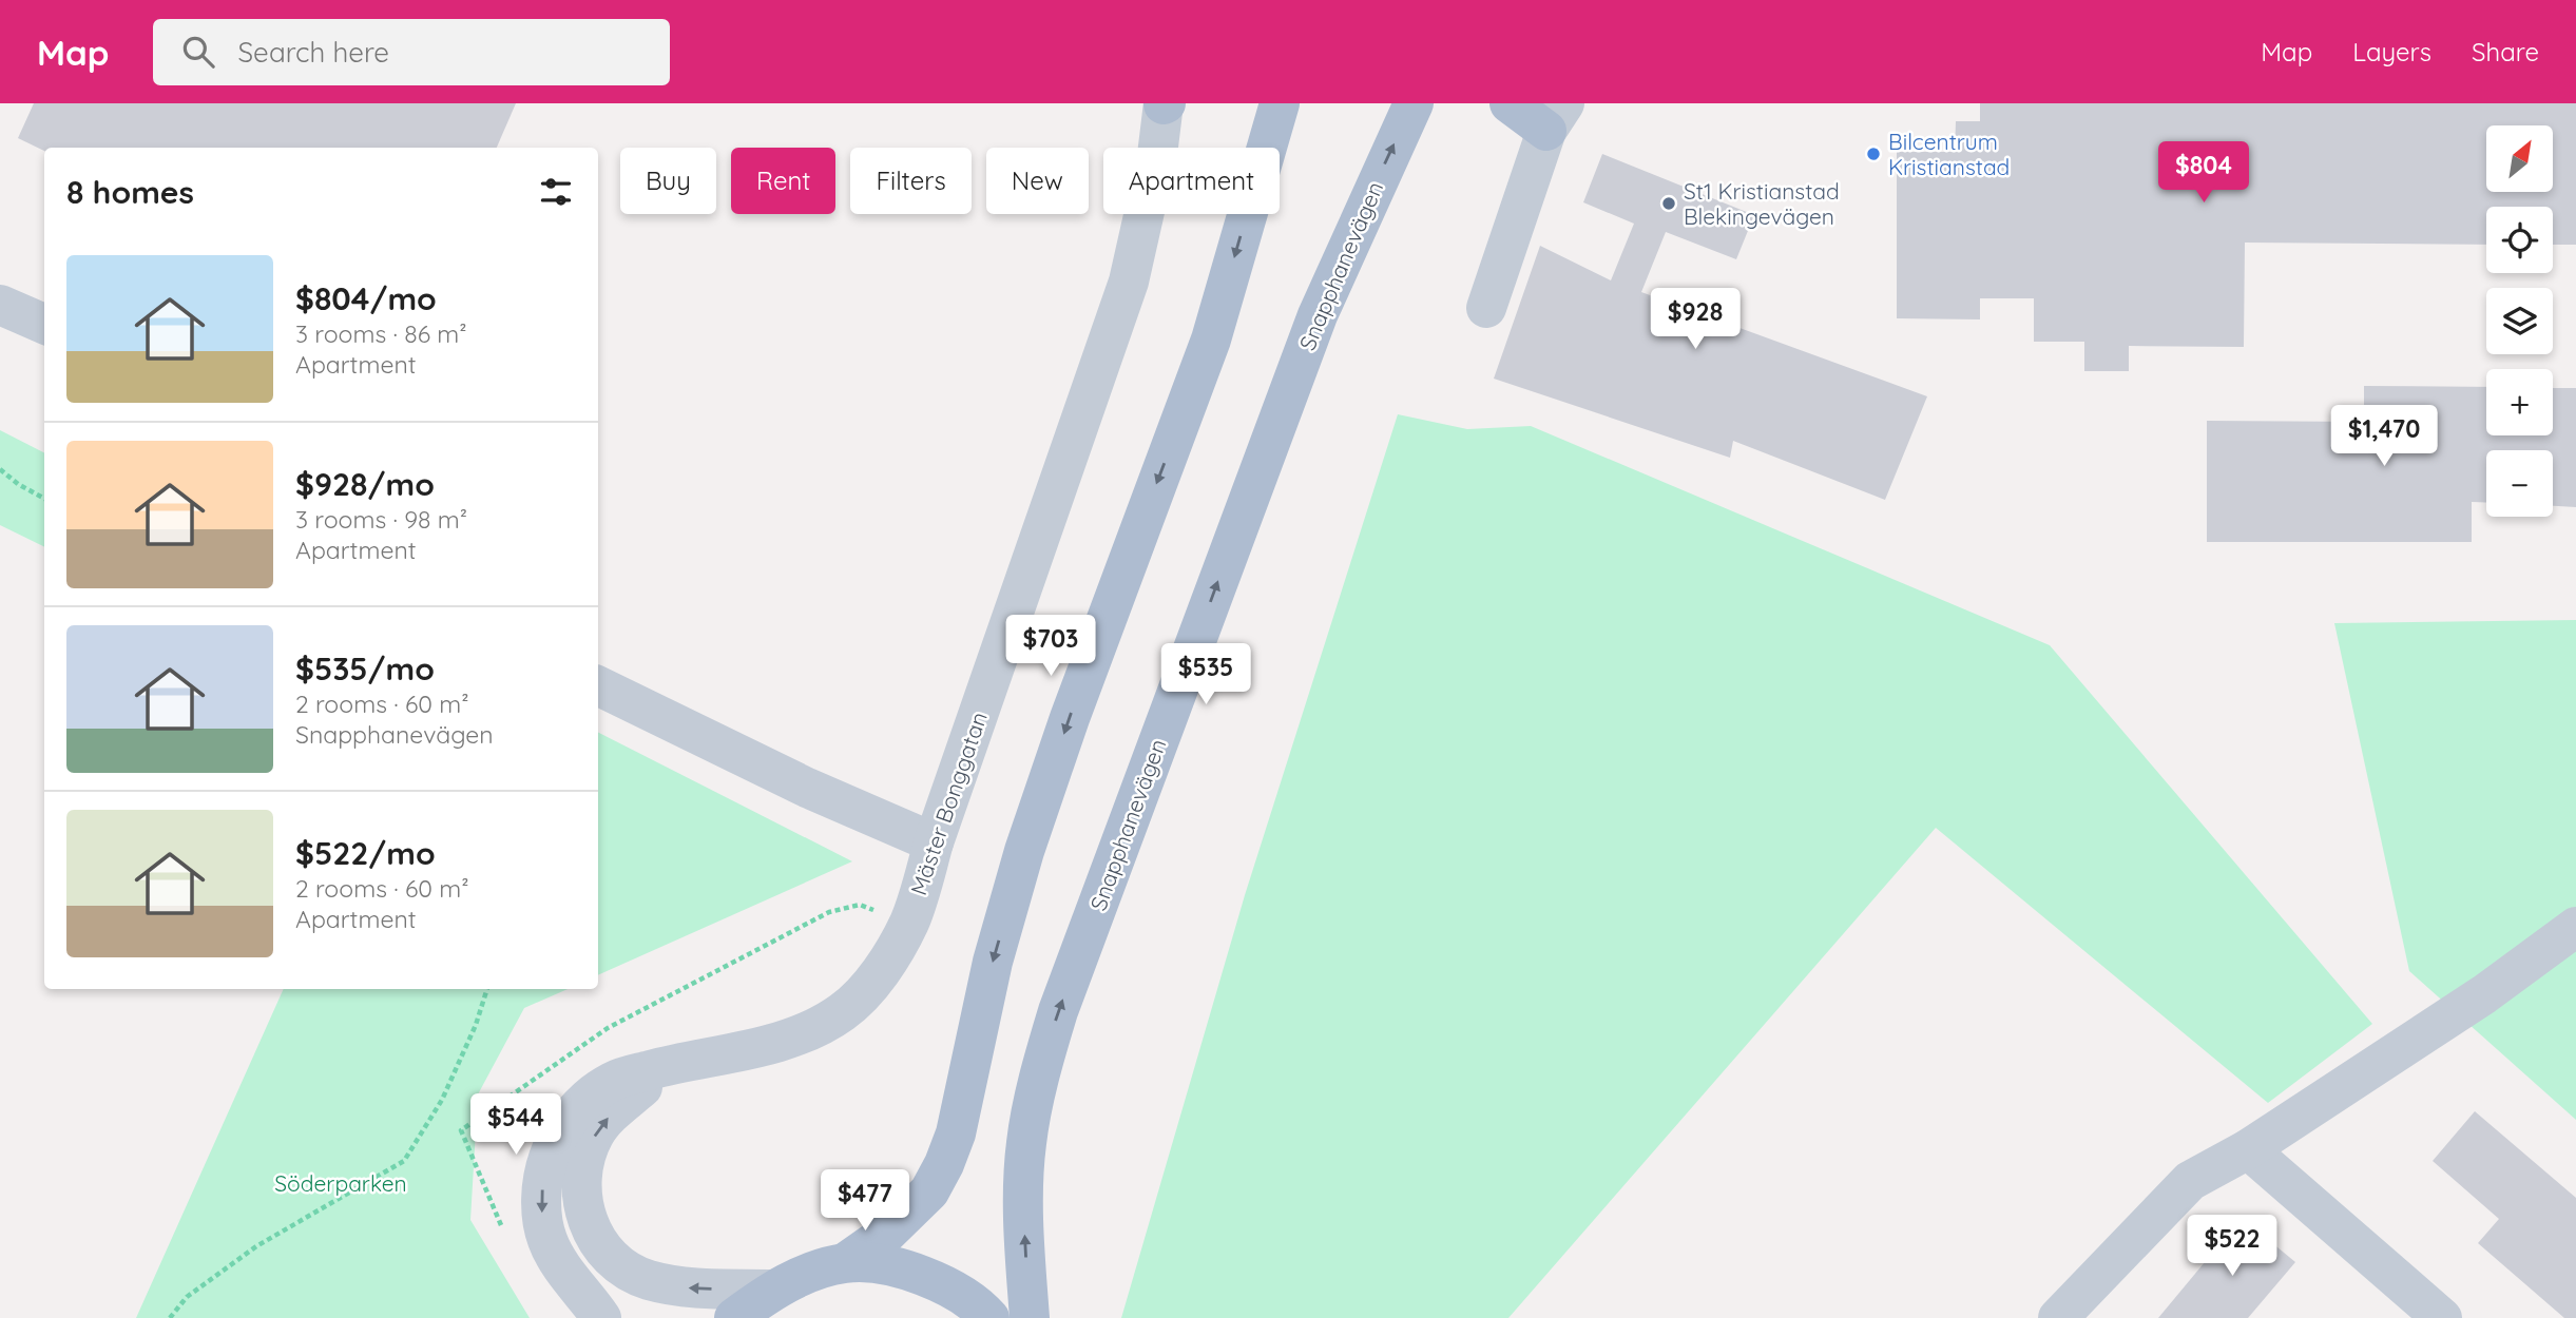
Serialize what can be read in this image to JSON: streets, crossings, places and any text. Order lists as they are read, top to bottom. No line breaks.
{"streets":{"main road":["Snapphanevägen"],"street":["Mäster Bonggatan"]},"parks":["Söderparken"],"places":["Bilcentrum Kristianstad","St1 Kristianstad Blekingevägen"],"north":"top right","page":{"header":"Map","search":"Search here","nav":["Map","Layers","Share"],"map_buttons":["+","−"],"price":["$804","$928","$1,470","$703","$535","$544","$477","$522"],"chip":["Buy","Rent","Filters","New","Apartment"],"heading":"8 homes","list":[{"name":"$804/mo","note":"3 rooms · 86 m² · Apartment"},{"name":"$928/mo","note":"3 rooms · 98 m² · Apartment"},{"name":"$535/mo","note":"2 rooms · 60 m² · Snapphanevägen"},{"name":"$522/mo","note":"2 rooms · 60 m² · Apartment"}]}}
